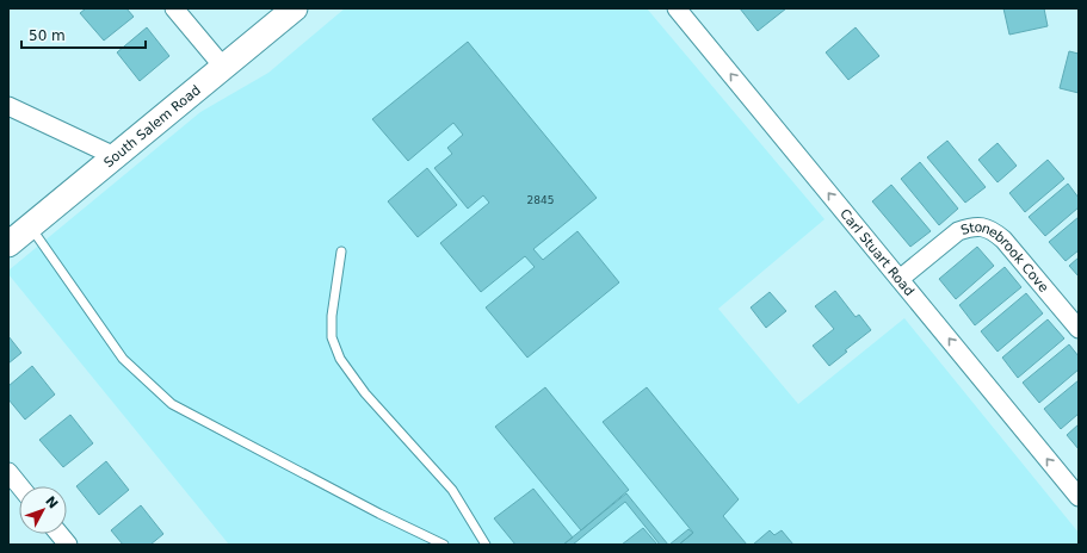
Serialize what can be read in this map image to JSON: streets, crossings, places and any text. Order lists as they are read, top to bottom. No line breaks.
{"streets":{"main road":["South Salem Road"],"street":["Carl Stuart Road","Stonebrook Cove"]},"crossings":[["Carl Stuart Road","Stonebrook Cove"]],"one_way":["Carl Stuart Road"],"house_numbers":["2845"],"scale_bar":"50 m","north":"top right"}
